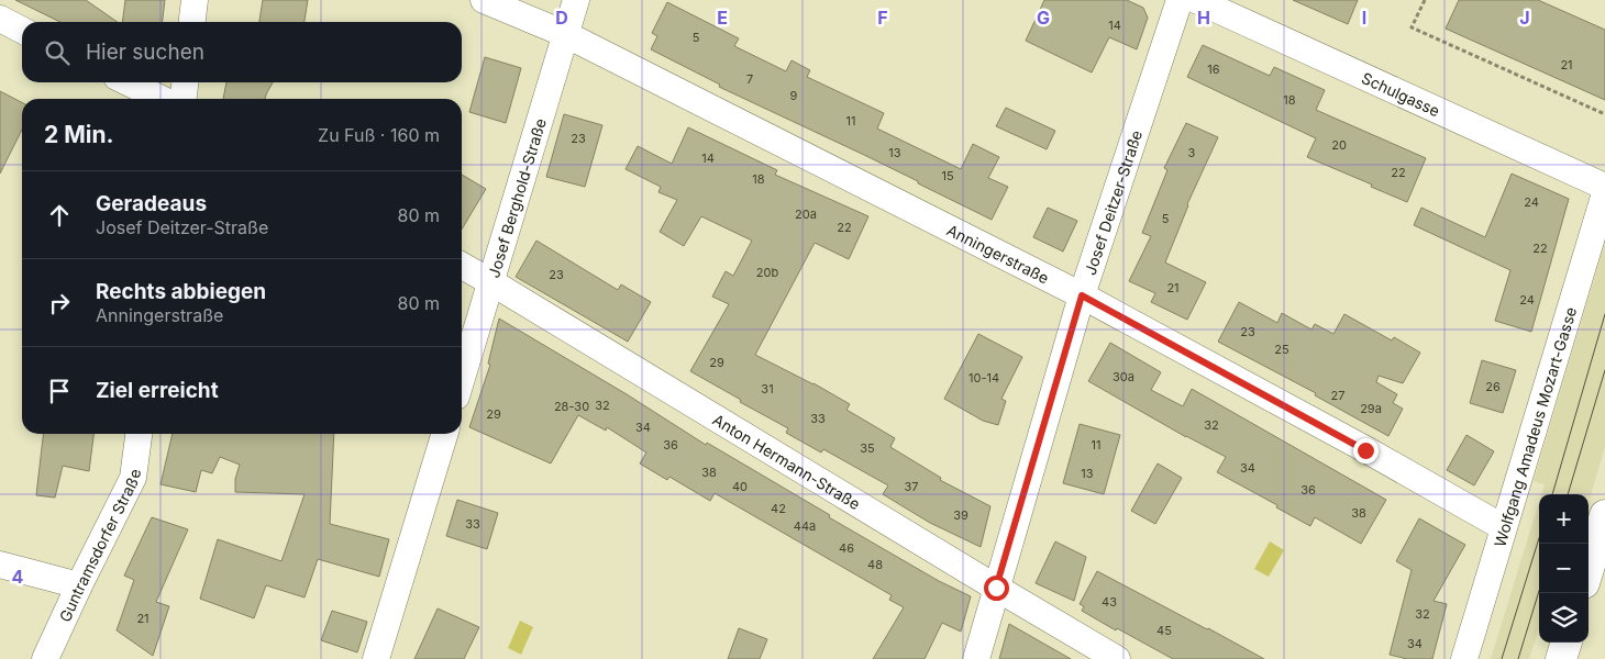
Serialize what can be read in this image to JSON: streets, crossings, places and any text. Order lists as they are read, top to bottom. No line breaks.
{"streets":{"street":["Schulgasse","Josef Berghold-Straße","Josef Deitzer-Straße","Anningerstraße","Wolfgang Amadeus Mozart-Gasse","Anton Hermann-Straße","Guntramsdorfer Straße"]},"crossings":[["Josef Berghold-Straße","Anningerstraße"],["Josef Berghold-Straße","Anton Hermann-Straße"],["Josef Deitzer-Straße","Anningerstraße"],["Josef Deitzer-Straße","Anton Hermann-Straße"],["Anningerstraße","Wolfgang Amadeus Mozart-Gasse"]],"house_numbers":["14","5","21","16","7","9","18","11","23","20","13","3","14","22","15","18","24","20a","5","22","22","20b","23","21","24","23","25","29","30a","10-14","26","31","27","32","28-30","29a","29","33","32","34","36","11","35","34","38","13","40","37","36","42","38","39","33","44a","46","48","43","32","21","45","34"],"page":{"search":"Hier suchen","heading":["2 Min.","Zu Fuß · 160 m"],"list":[["Geradeaus","Josef Deitzer-Straße","80 m"],["Rechts abbiegen","Anningerstraße","80 m"],"Ziel erreicht"],"map_buttons":["+","−"]},"grid":{"columns":["D","E","F","G","H","I","J"],"rows":["4"]}}
